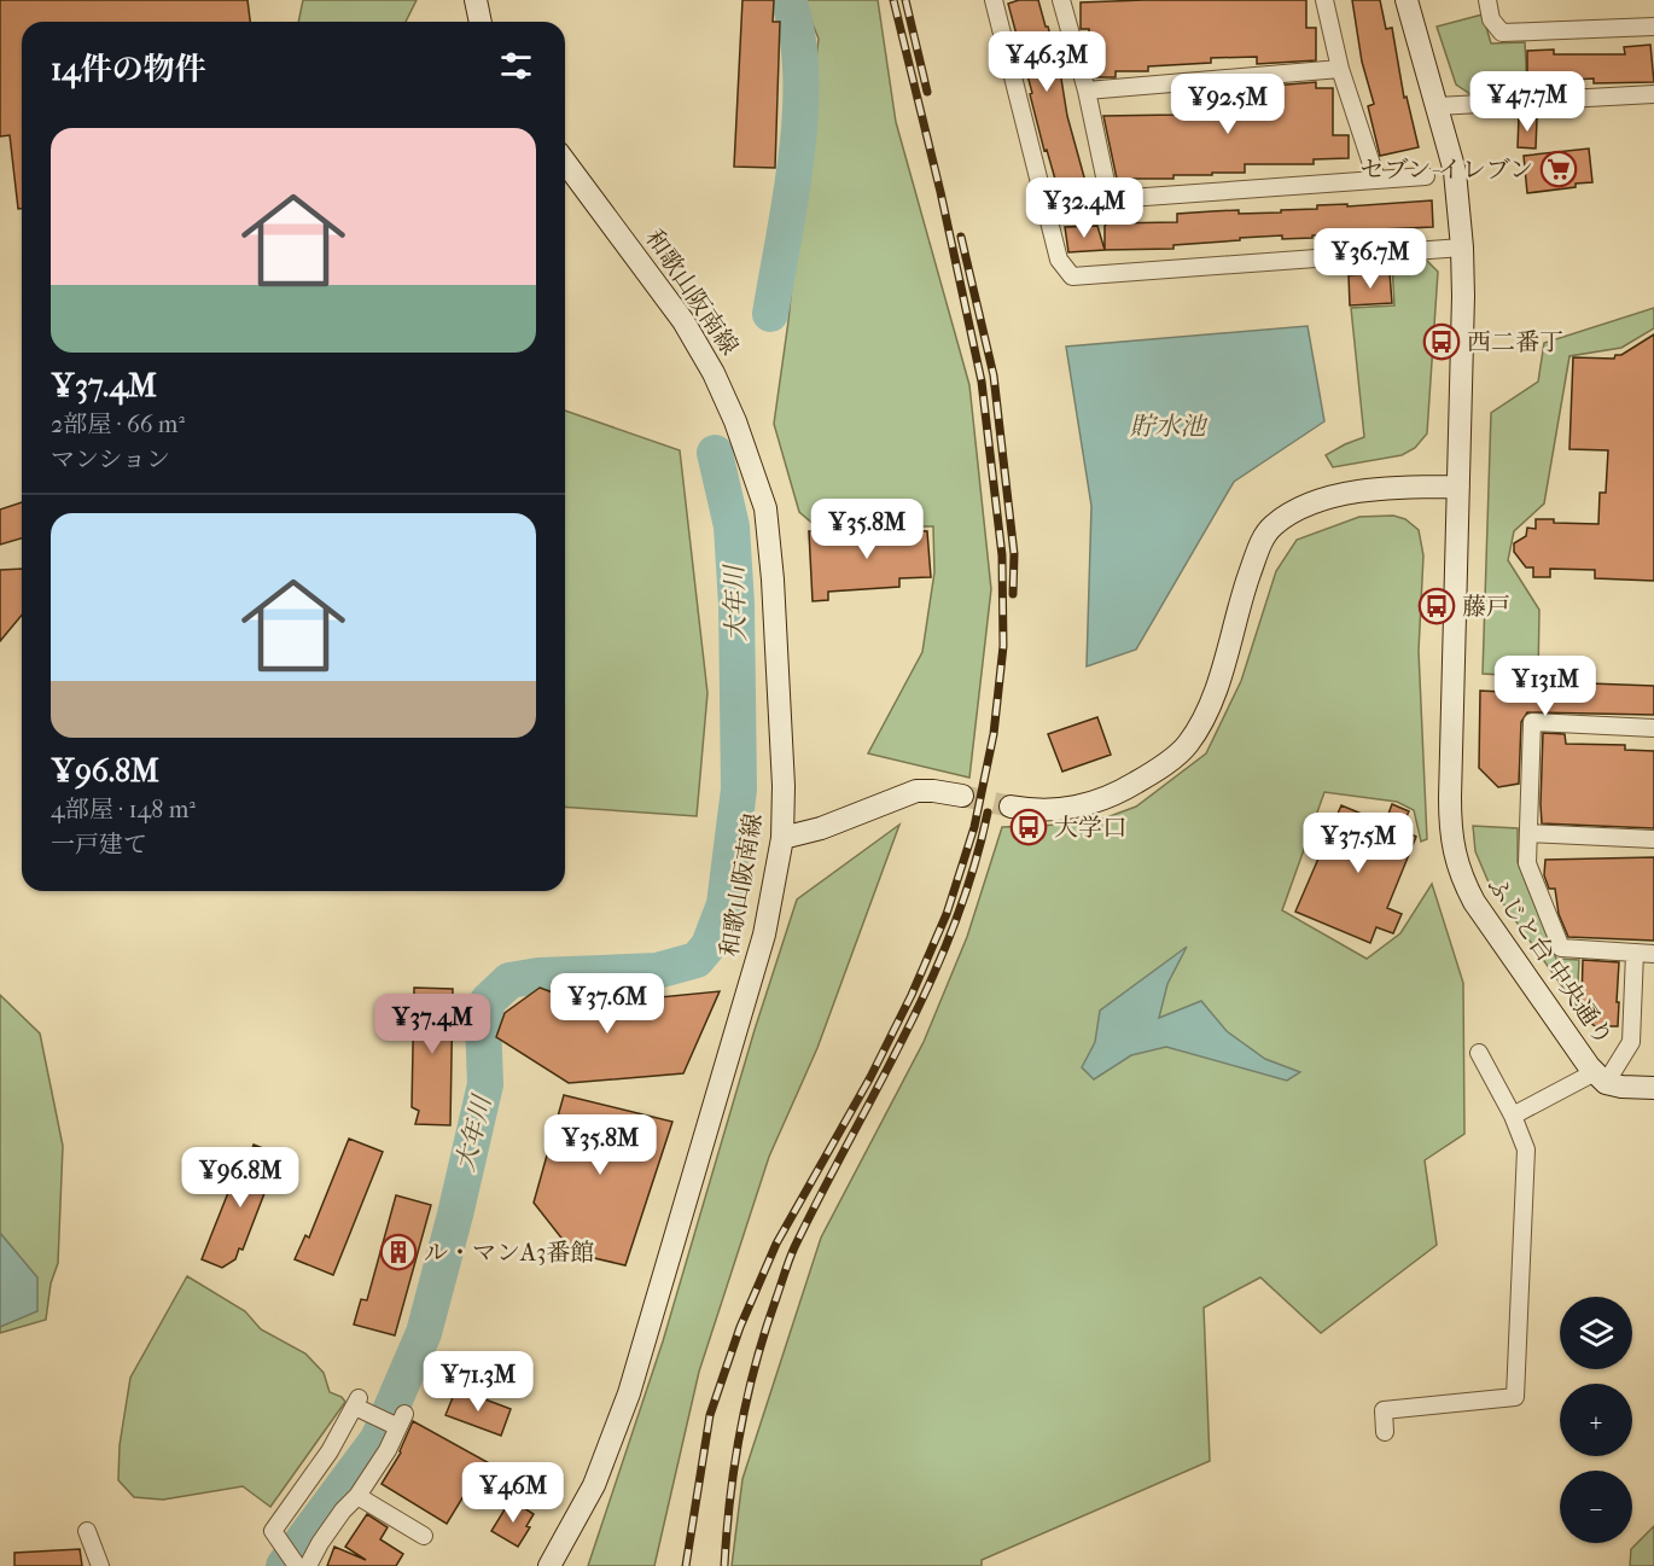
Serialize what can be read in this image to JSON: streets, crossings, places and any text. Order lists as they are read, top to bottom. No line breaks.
{"streets":{"street":["和歌山阪南線","ふじと台 中央通り"]},"water":["貯水池","大年川"],"places":{"supermarket":["セブン-イレブン"],"bus stop":["西二番丁","藤戸","大学口"],"building":["ル・マンA3番館"]},"page":{"heading":"14件の物件","price":["¥46.3M","¥47.7M","¥92.5M","¥32.4M","¥36.7M","¥35.8M","¥131M","¥37.5M","¥37.6M","¥37.4M","¥35.8M","¥96.8M","¥71.3M","¥46M"],"list":[{"name":"¥37.4M","note":"2部屋 · 66 m² · マンション"},{"name":"¥96.8M","note":"4部屋 · 148 m² · 一戸建て"}],"map_buttons":["+","−"]}}
